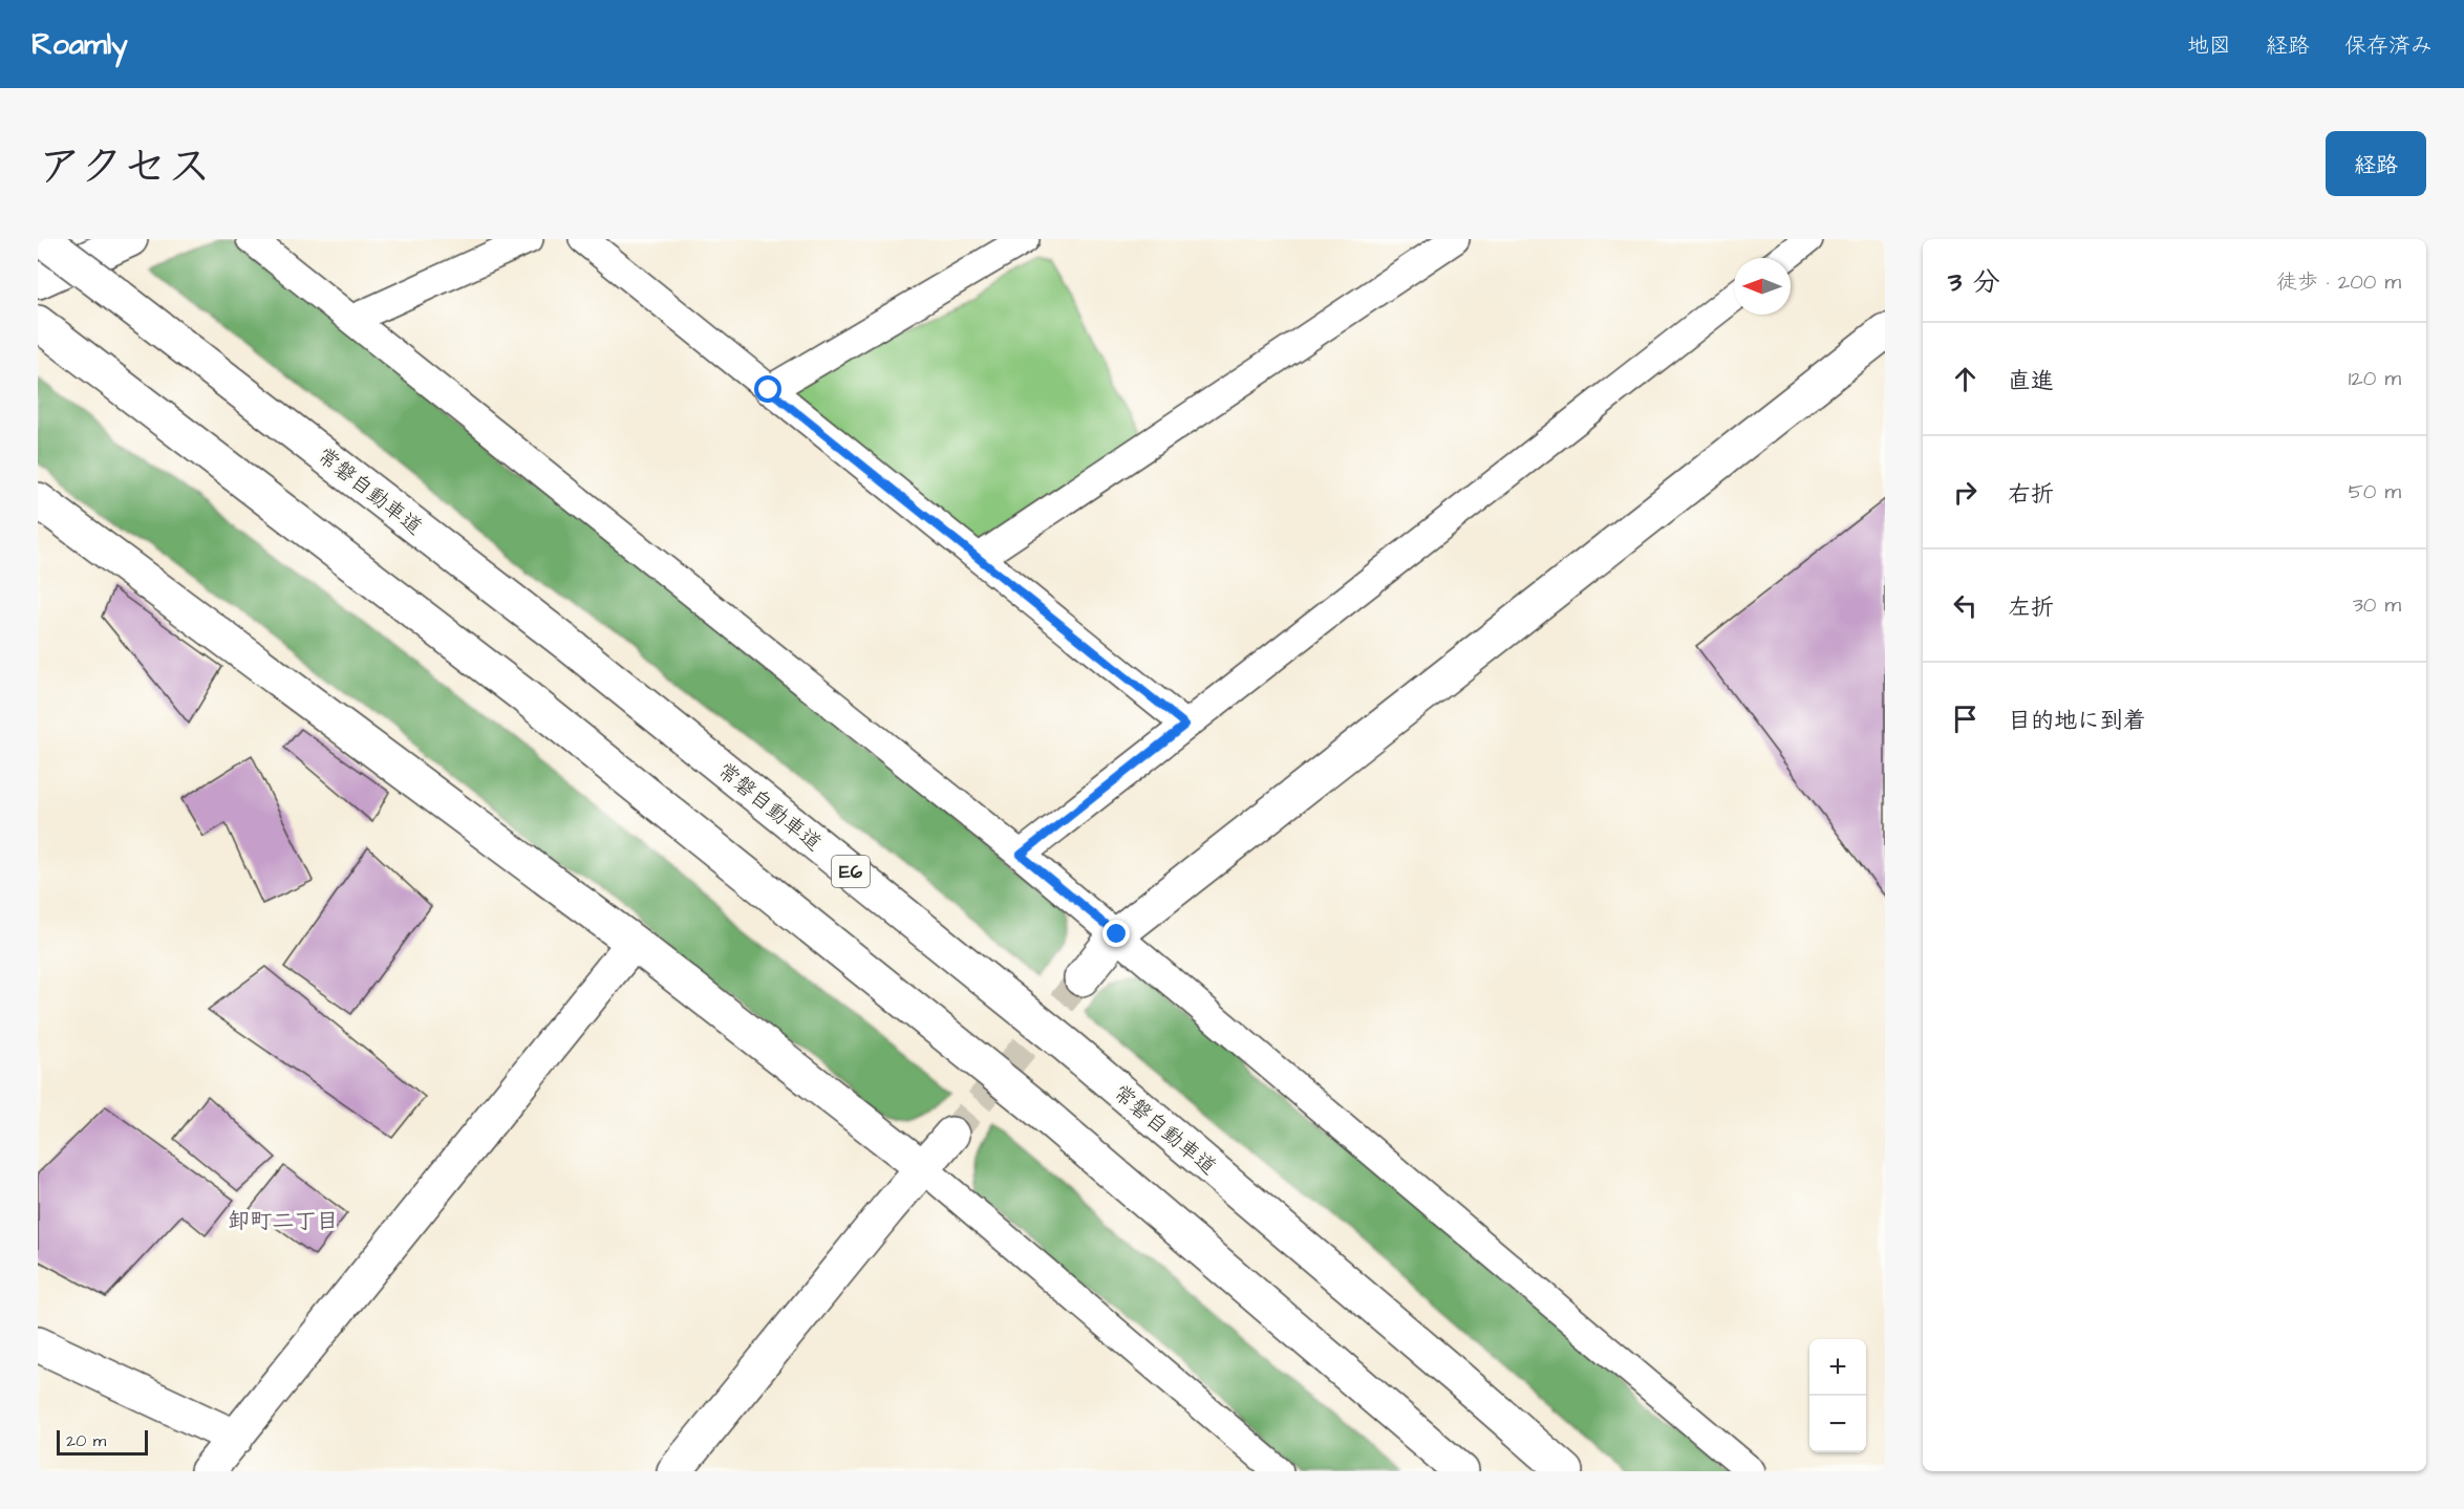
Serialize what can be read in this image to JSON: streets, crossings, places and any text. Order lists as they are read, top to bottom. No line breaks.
{"streets":{"main road":["常磐自動車道","E6"]},"districts":["卸町二丁目"],"scale_bar":"20 m","north":"left","page":{"header":"Roamly","nav":["地図","経路","保存済み"],"title":"アクセス","buttons":"経路","heading":["3 分","徒歩 · 200 m"],"list":[["直進","120 m"],["右折","50 m"],["左折","30 m"],"目的地に到着"],"map_buttons":["+","−"],"scale":"20 m"}}
